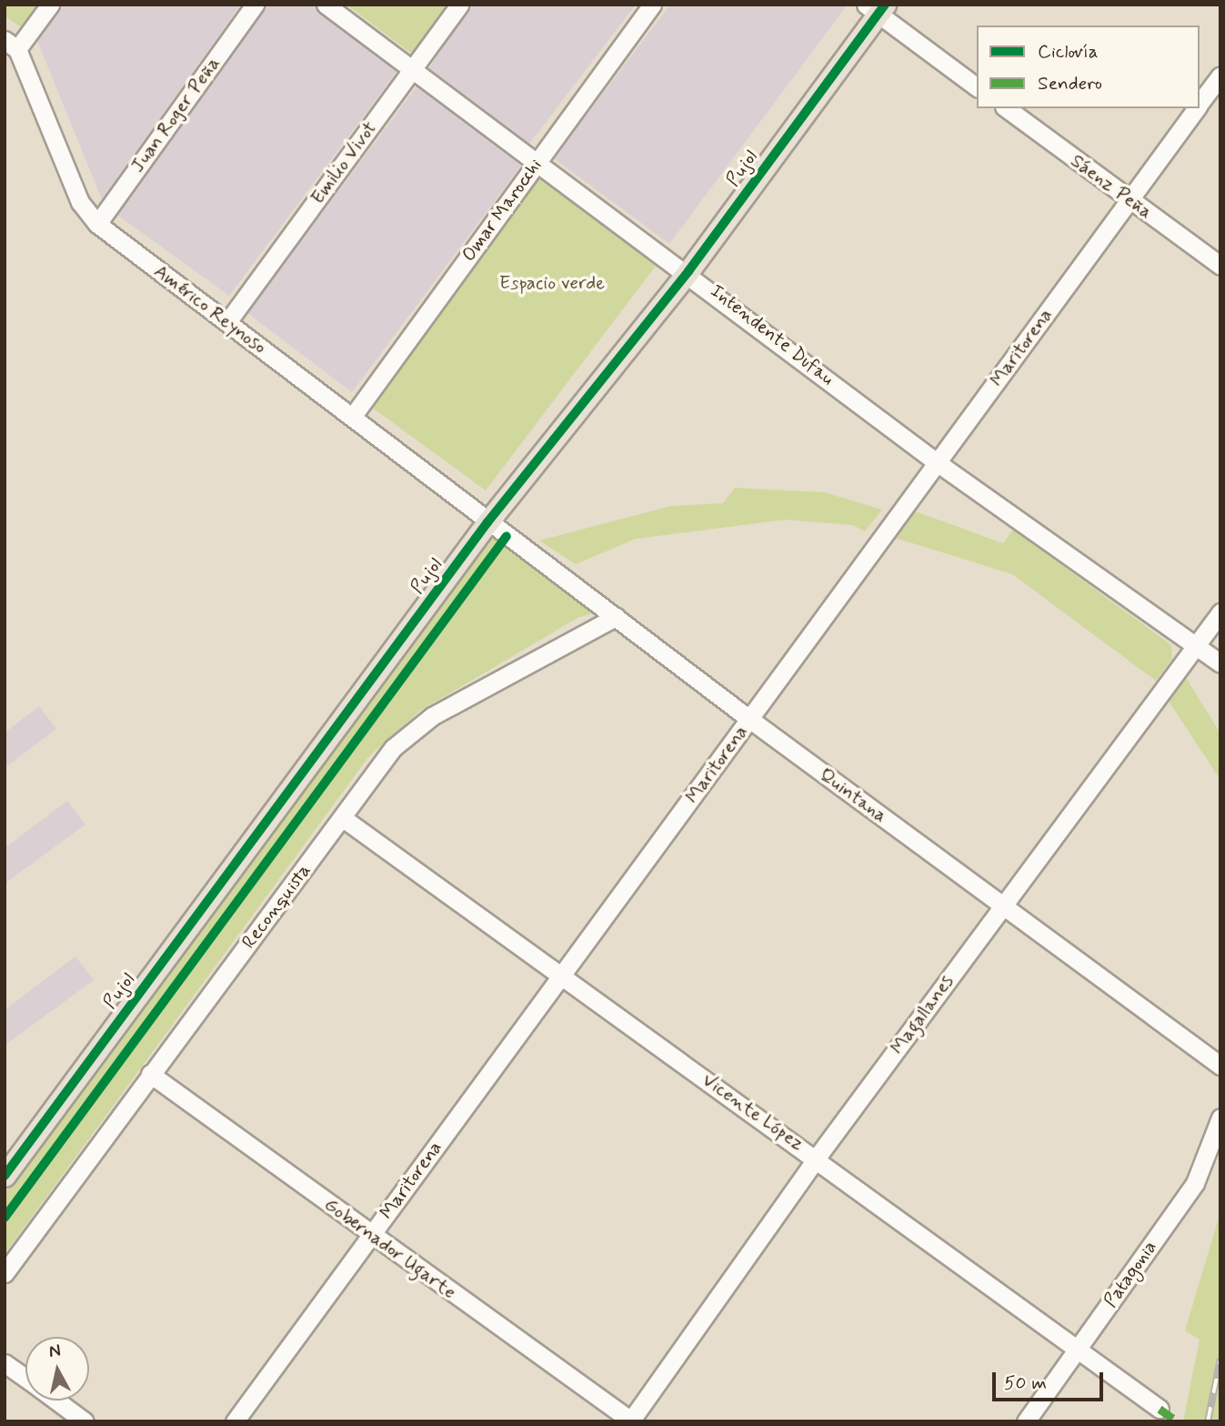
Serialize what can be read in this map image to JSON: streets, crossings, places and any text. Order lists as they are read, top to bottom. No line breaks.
{"streets":{"main road":["Pujol"],"street":["Juan Roger Peña","Emilio Vivot","Sáenz Peña","Omar Marocchi","Américo Reynoso","Intendente Dufau","Maritorena","Quintana","Reconquista","Magallanes","Vicente López","Gobernador Ugarte","Patagonia"]},"crossings":[["Juan Roger Peña","Américo Reynoso"],["Emilio Vivot","Américo Reynoso"],["Emilio Vivot","Intendente Dufau"],["Pujol","Américo Reynoso"],["Pujol","Intendente Dufau"],["Pujol","Quintana"],["Sáenz Peña","Maritorena"],["Omar Marocchi","Américo Reynoso"],["Omar Marocchi","Intendente Dufau"],["Américo Reynoso","Quintana"],["Intendente Dufau","Maritorena"],["Intendente Dufau","Magallanes"],["Maritorena","Quintana"],["Maritorena","Vicente López"],["Maritorena","Gobernador Ugarte"],["Quintana","Reconquista"],["Quintana","Magallanes"],["Reconquista","Vicente López"],["Reconquista","Gobernador Ugarte"],["Magallanes","Vicente López"],["Magallanes","Gobernador Ugarte"],["Vicente López","Patagonia"]],"parks":["Espacio verde"],"legend":["Ciclovía","Sendero"],"scale_bar":"50 m","north":"top"}
